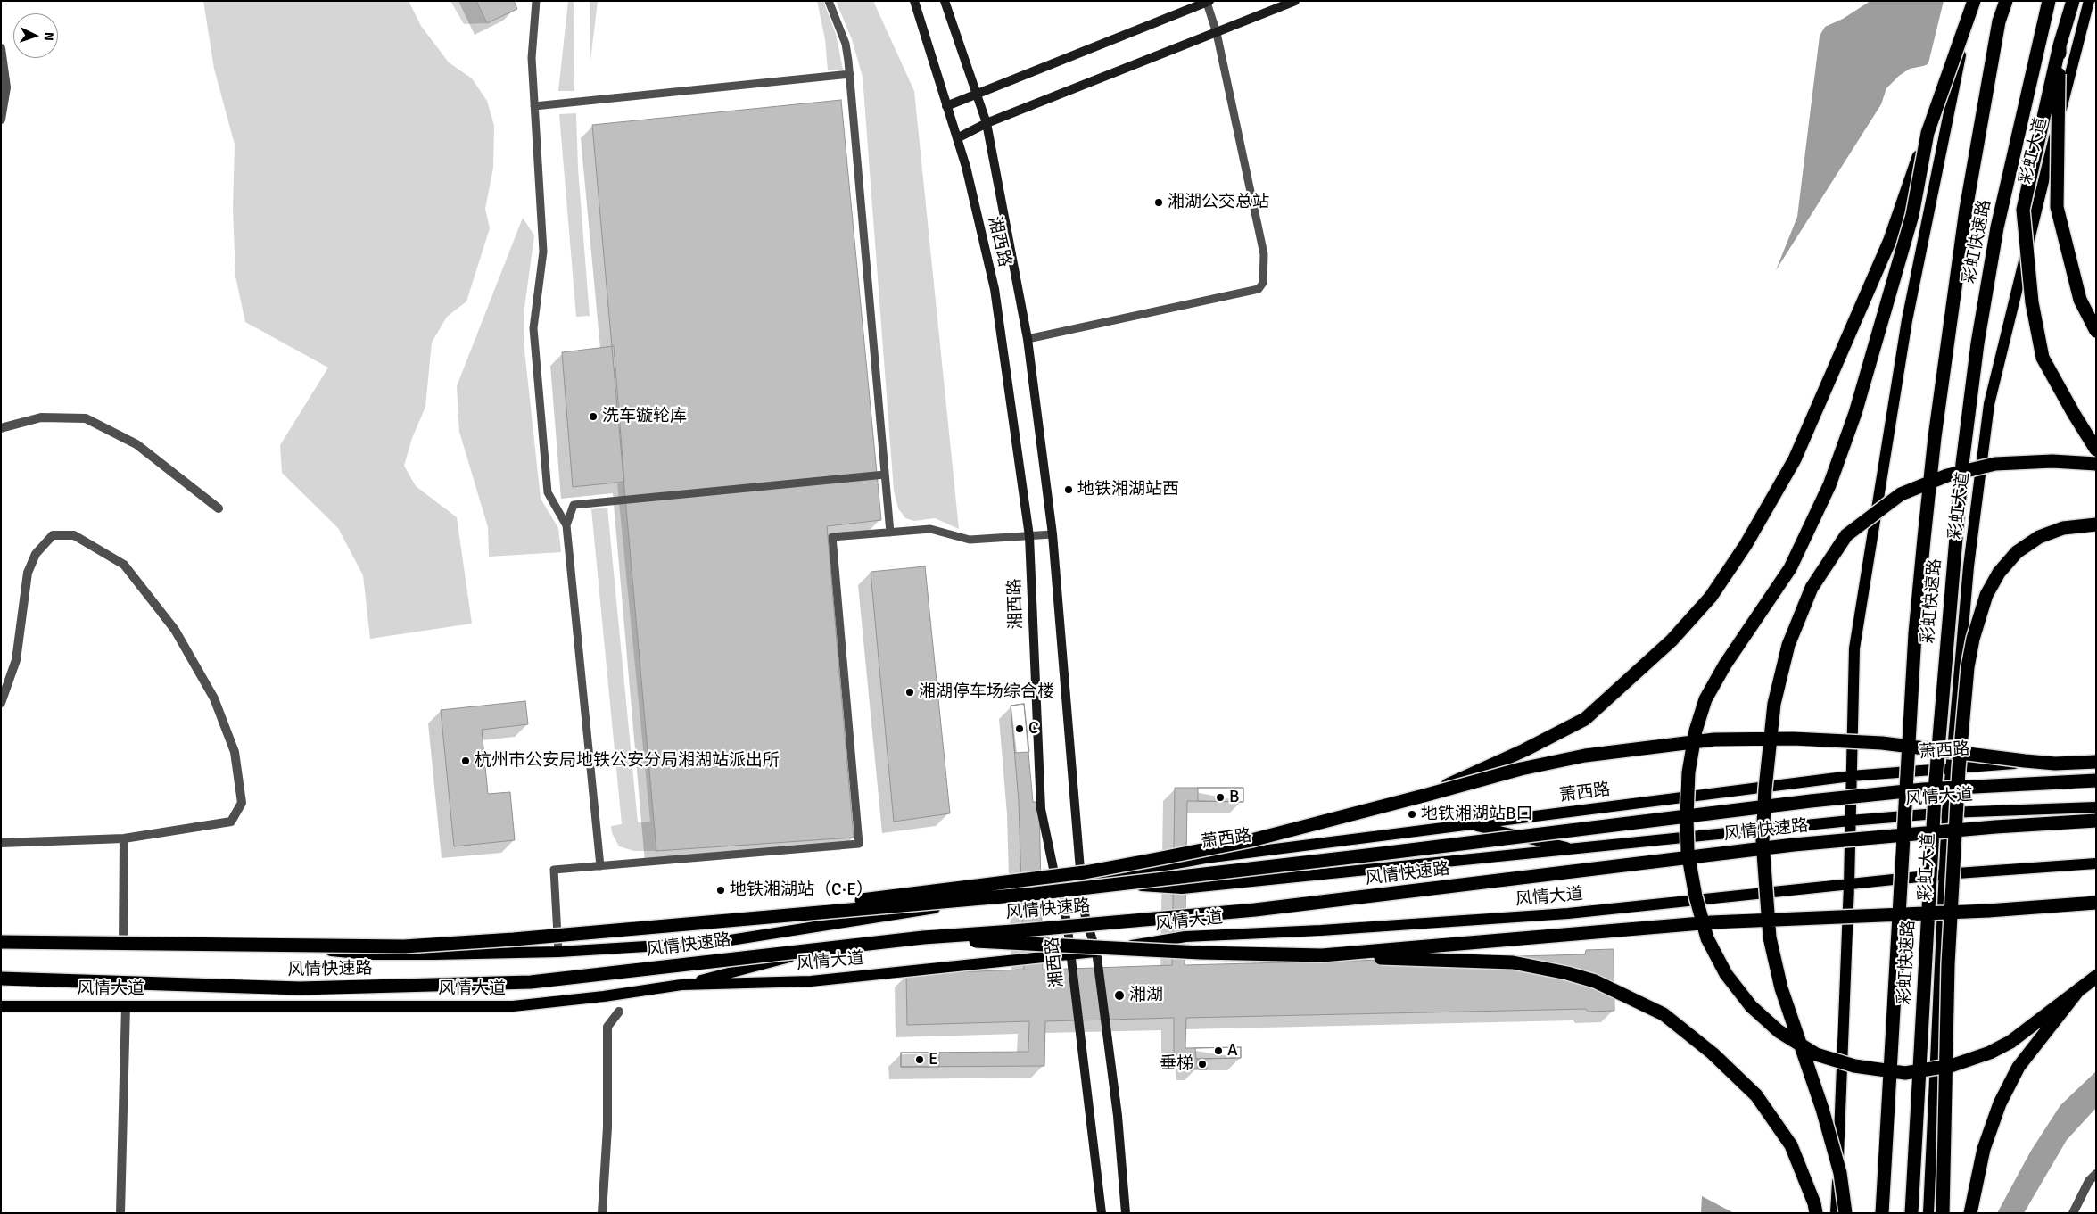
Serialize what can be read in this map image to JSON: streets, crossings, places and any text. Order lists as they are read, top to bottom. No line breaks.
{"streets":{"highway":["彩虹快速路","风情快速路"],"main road":["彩虹大道","萧西路","风情大道"],"street":["湘西路"]},"crossings":[["彩虹大道","萧西路"],["彩虹大道","风情大道"],["湘西路","萧西路"],["湘西路","风情大道"],["萧西路","风情大道"]],"places":["湘湖公交总站","洗车镟轮库","地铁湘湖站西","湘湖停车场综合楼","C","杭州市公安局地铁公安分局湘湖站派出所","B","地铁湘湖站B口","地铁湘湖站（C·E）","湘湖","A","E","垂梯"],"north":"right"}
